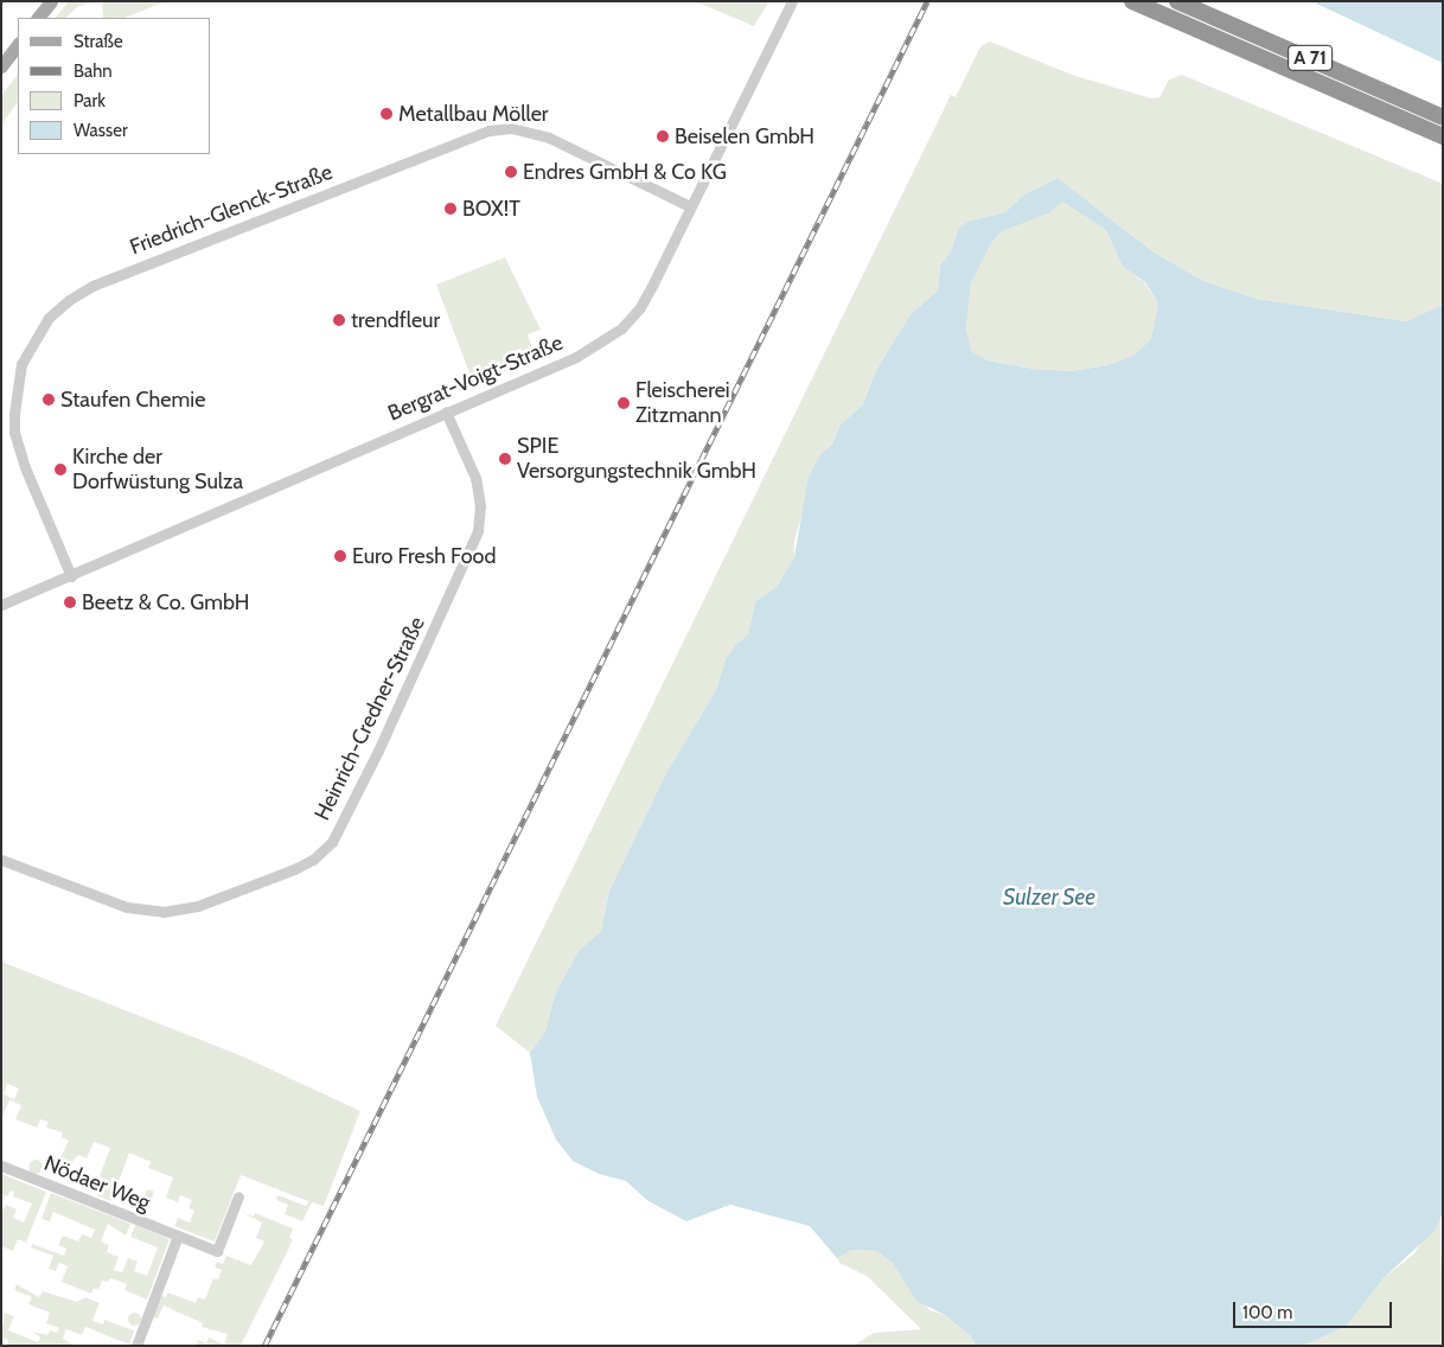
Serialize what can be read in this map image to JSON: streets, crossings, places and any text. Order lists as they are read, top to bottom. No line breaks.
{"streets":{"highway":["A 71"],"street":["Friedrich-Glenck-Straße","Bergrat-Voigt-Straße","Heinrich-Credner-Straße","Nödaer Weg"]},"crossings":[["Friedrich-Glenck-Straße","Bergrat-Voigt-Straße"],["Bergrat-Voigt-Straße","Heinrich-Credner-Straße"]],"water":["Sulzer See"],"places":["Metallbau Möller","Beiselen GmbH","Endres GmbH & Co KG","BOX!T","trendfleur","Staufen Chemie","Fleischerei Zitzmann","SPIE Versorgungstechnik GmbH","Kirche der Dorfwüstung Sulza","Euro Fresh Food","Beetz & Co. GmbH"],"legend":["Straße","Bahn","Park","Wasser"],"scale_bar":"100 m"}
